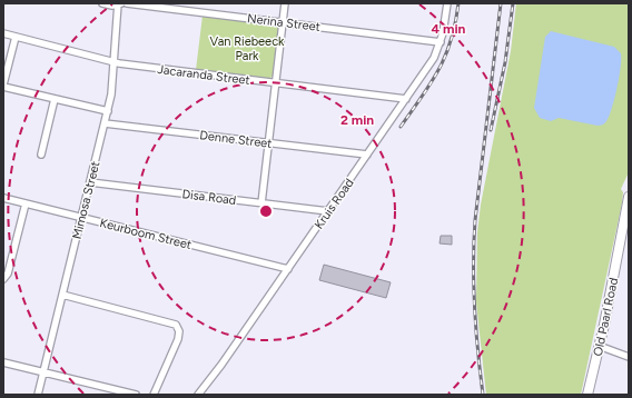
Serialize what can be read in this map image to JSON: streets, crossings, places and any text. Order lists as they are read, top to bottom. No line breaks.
{"streets":{"main road":["Old Paarl Road"],"street":["Nerina Street","Jacaranda Street","Denne Street","Disa Road","Mimosa Street","Kruis Road","Keurboom Street"]},"crossings":[["Nerina Street","Kruis Road"],["Jacaranda Street","Mimosa Street"],["Jacaranda Street","Kruis Road"],["Denne Street","Mimosa Street"],["Denne Street","Kruis Road"],["Disa Road","Mimosa Street"],["Disa Road","Kruis Road"],["Mimosa Street","Keurboom Street"],["Kruis Road","Keurboom Street"]],"parks":["Van Riebeeck Park"],"rings":["4 min","2 min"]}
